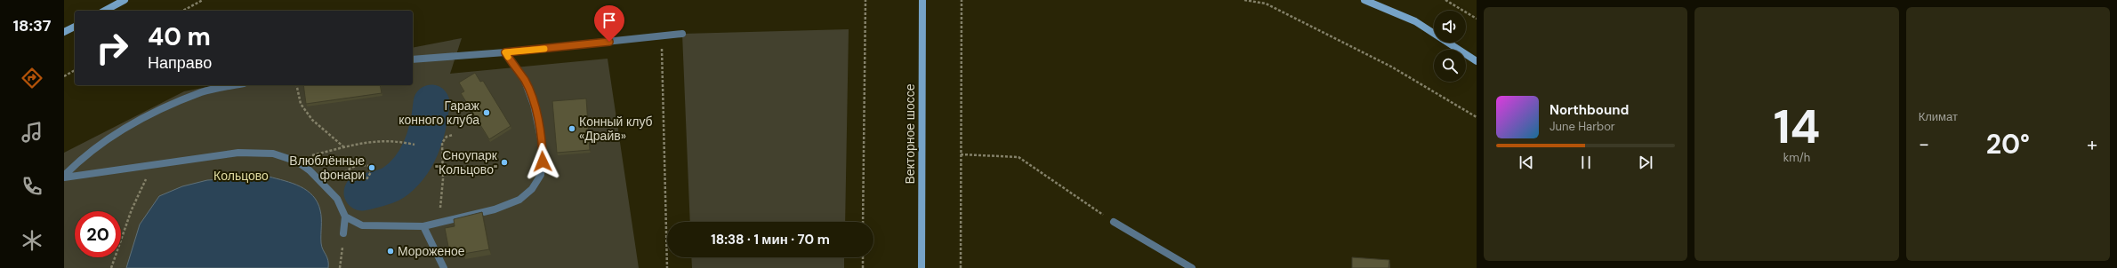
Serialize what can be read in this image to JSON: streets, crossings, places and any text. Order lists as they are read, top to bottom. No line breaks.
{"streets":{"main road":["Векторное шоссе"]},"parks":["Кольцово"],"places":["Гараж конного клуба","Конный клуб «Драйв»","Сноупарк \"Кольцово\"","Влюблённые фонари","Мороженое"],"page":{"tabs":"18:37","tile":[["14","km/h"],"Климат"],"turn":["40 m","Направо"],"song":["Northbound","June Harbor"],"heat":["−","20°","+"],"limit":"20","trip":"18:38 · 1 мин · 70 m"}}
